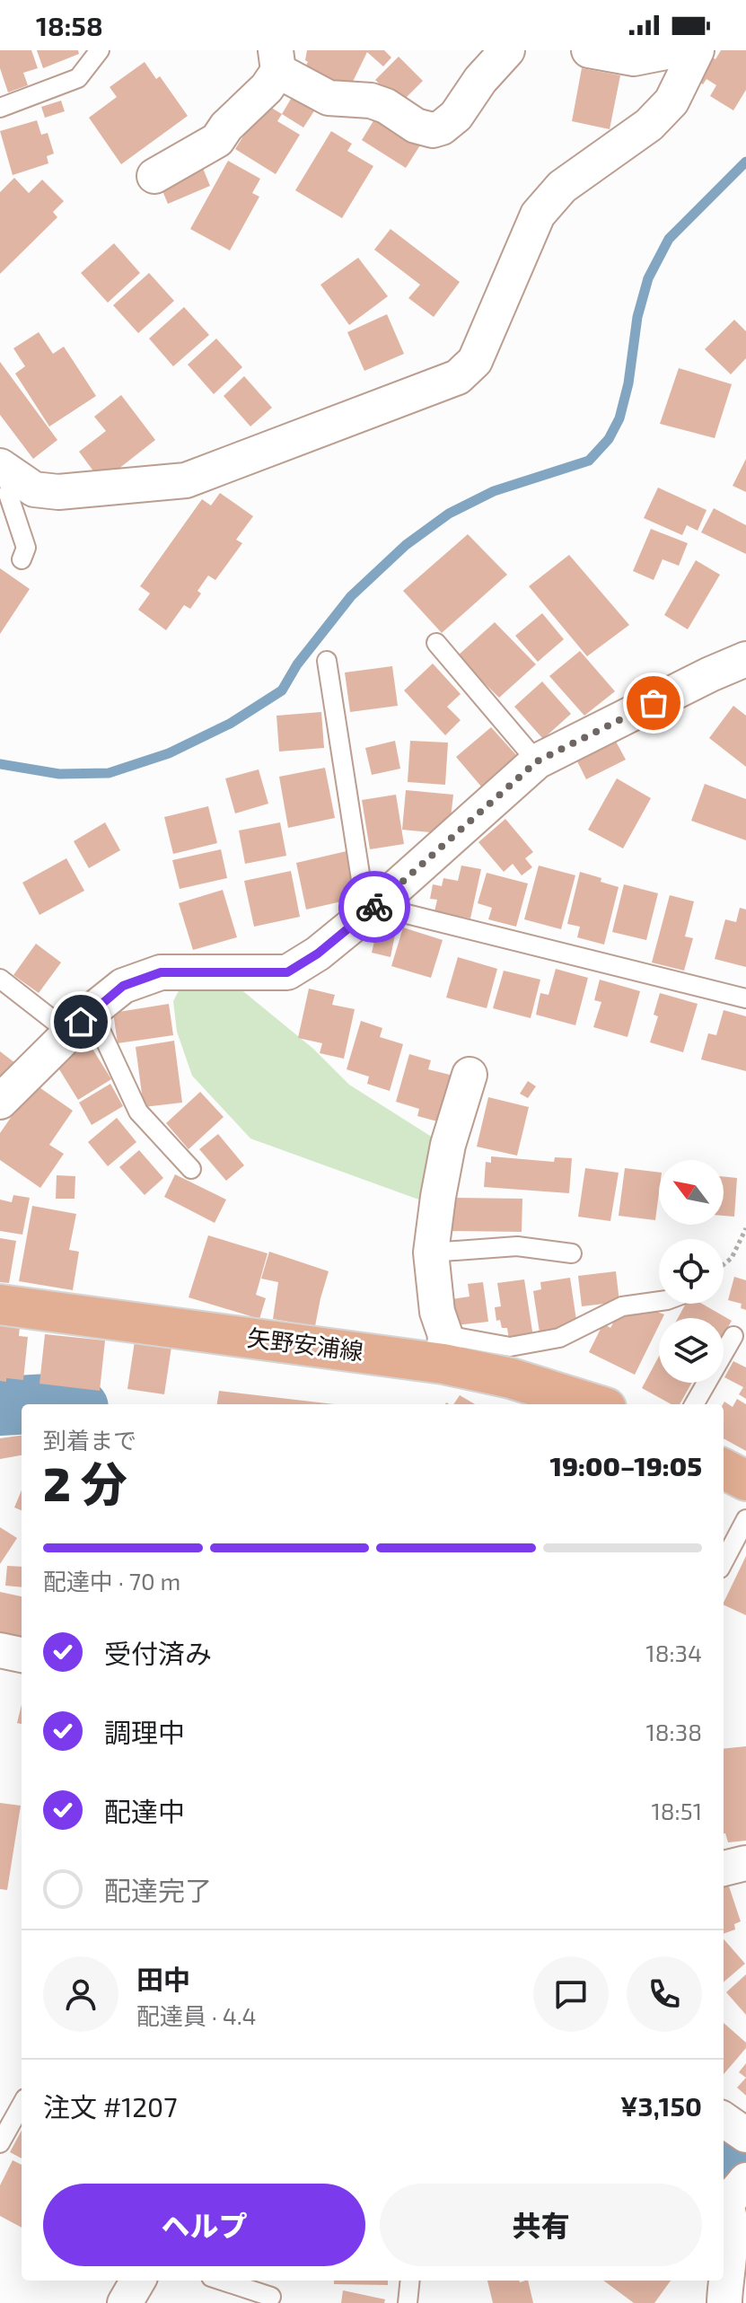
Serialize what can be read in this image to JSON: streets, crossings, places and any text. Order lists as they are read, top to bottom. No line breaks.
{"streets":{"main road":["矢野安浦線"]},"north":"top left","page":{"status":"18:58","heading":["2 分","到着まで","19:00–19:05"],"panel":["田中","配達員 · 4.4","注文 #1207","¥3,150"],"bar":"配達中 · 70 m","list":[["受付済み","18:34"],["調理中","18:38"],["配達中","18:51"],"配達完了"],"buttons":["ヘルプ","共有"]}}
